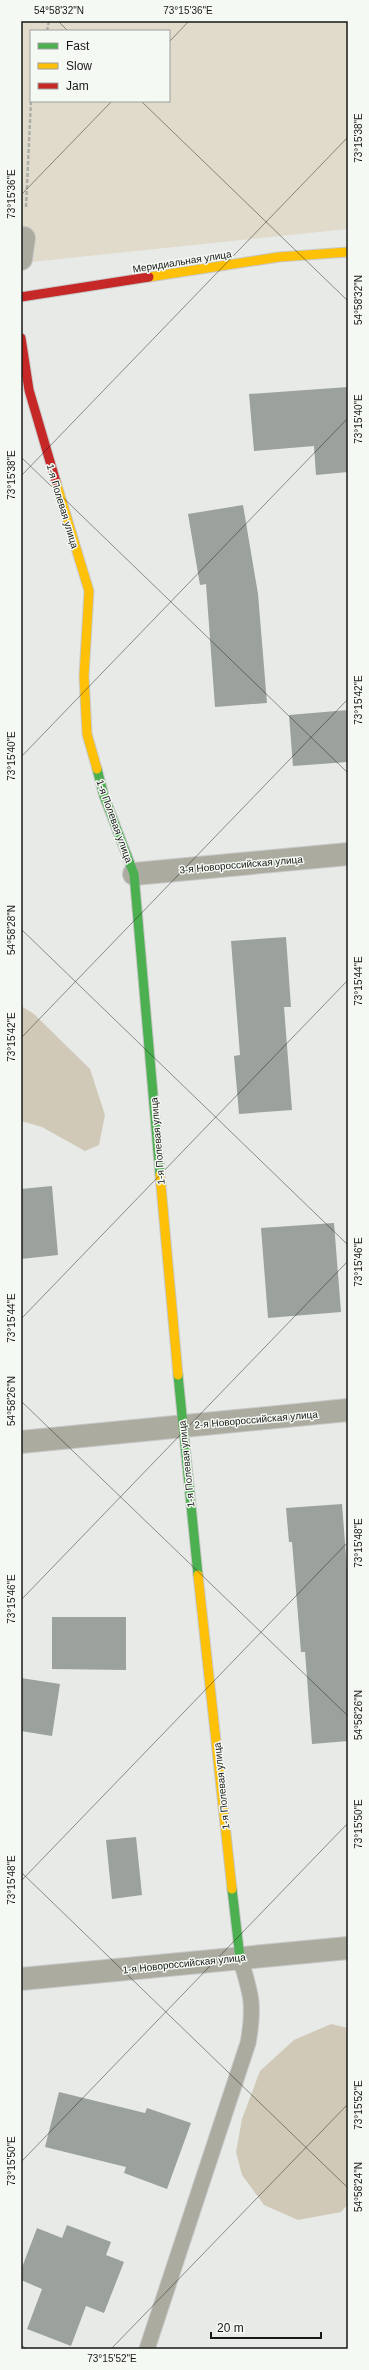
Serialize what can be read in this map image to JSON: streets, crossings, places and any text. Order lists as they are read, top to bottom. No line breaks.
{"streets":{"street":["Меридиальная улица","1-я Полевая улица","3-я Новороссийская улица","2-я Новороссийская улица","1-я Новороссийская улица"]},"crossings":[["1-я Полевая улица","3-я Новороссийская улица"],["1-я Полевая улица","2-я Новороссийская улица"],["1-я Полевая улица","1-я Новороссийская улица"]],"legend":["Fast","Slow","Jam"],"scale_bar":"20 m","coordinates":["54°58'32\"N","73°15'36\"E","73°15'38\"E","73°15'40\"E","73°15'42\"E","54°58'28\"N","73°15'44\"E","73°15'46\"E","54°58'26\"N","73°15'48\"E","73°15'50\"E","73°15'52\"E","54°58'24\"N"]}
